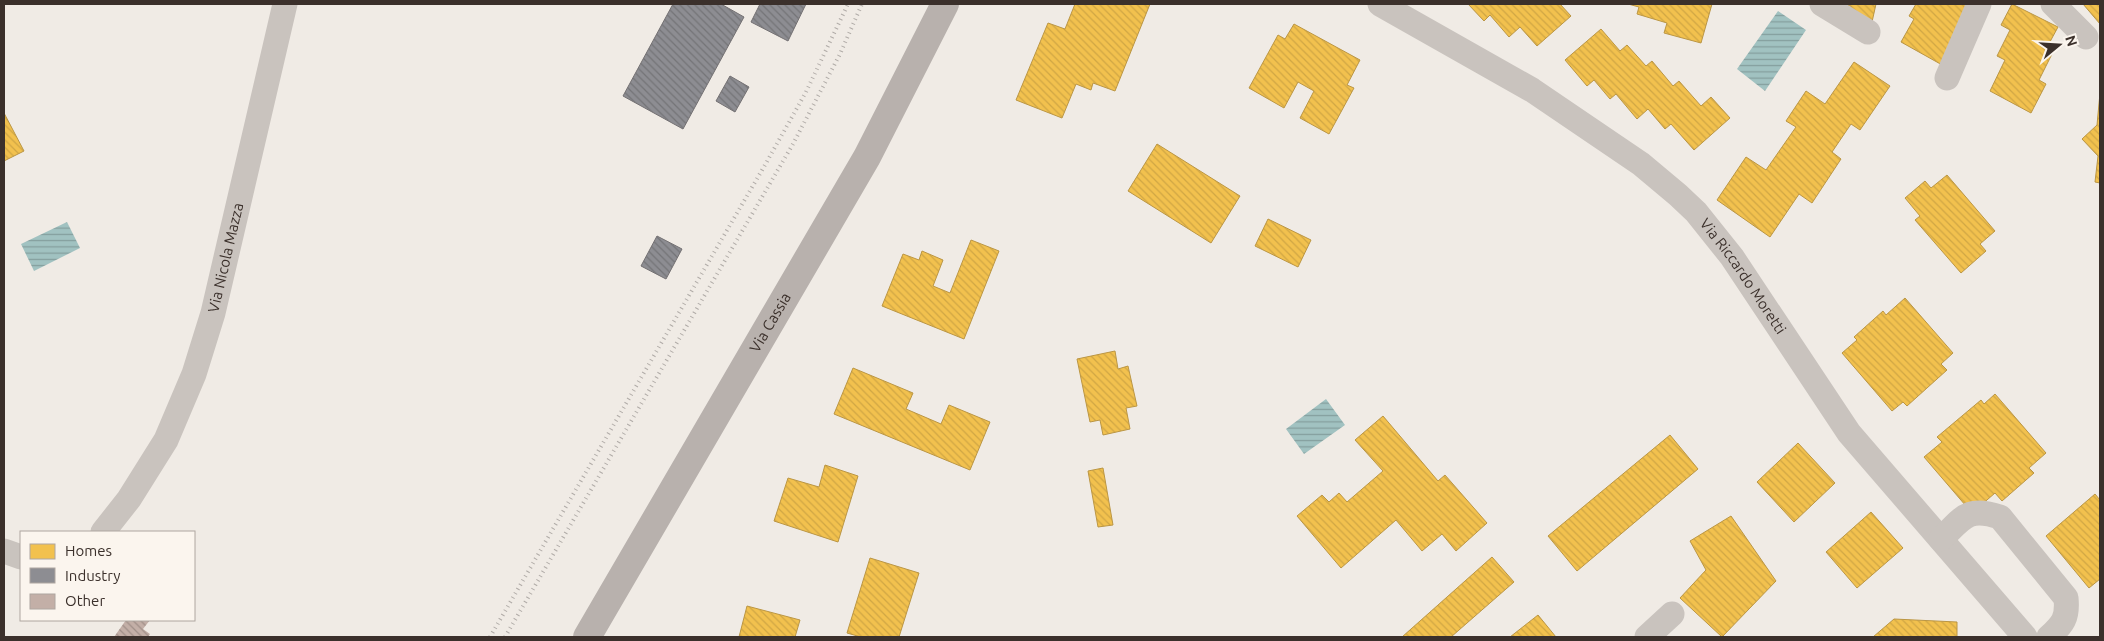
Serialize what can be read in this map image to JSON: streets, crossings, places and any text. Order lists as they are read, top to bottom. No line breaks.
{"streets":{"main road":["Via Cassia"],"street":["Via Nicola Mazza","Via Riccardo Moretti"]},"legend":["Homes","Industry","Other"],"north":"right"}
